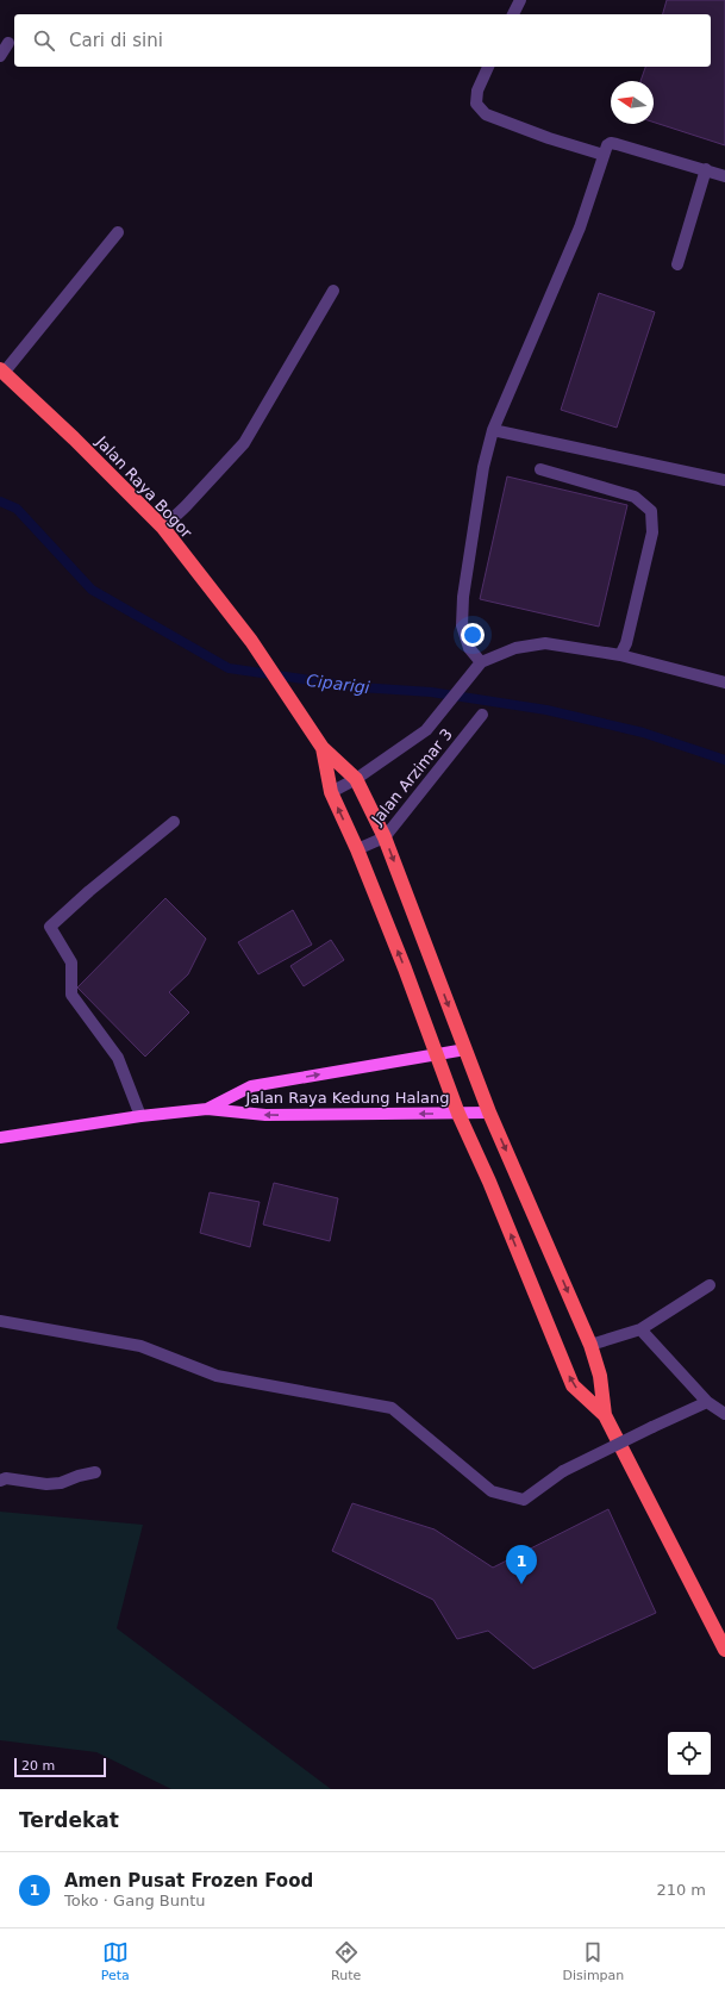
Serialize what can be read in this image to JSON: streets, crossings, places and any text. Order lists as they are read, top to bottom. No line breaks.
{"streets":{"highway":["Jalan Raya Bogor"],"main road":["Jalan Raya Kedung Halang"],"street":["Jalan Arzimar 3"]},"water":["Ciparigi"],"scale_bar":"20 m","north":"left","page":{"search":"Cari di sini","pins":"1","scale":"20 m","heading":"Terdekat","list":[{"mark":"1","name":"Amen Pusat Frozen Food","note":"Toko · Gang Buntu","value":"210 m"}],"nav":["Peta","Rute","Disimpan"]}}
